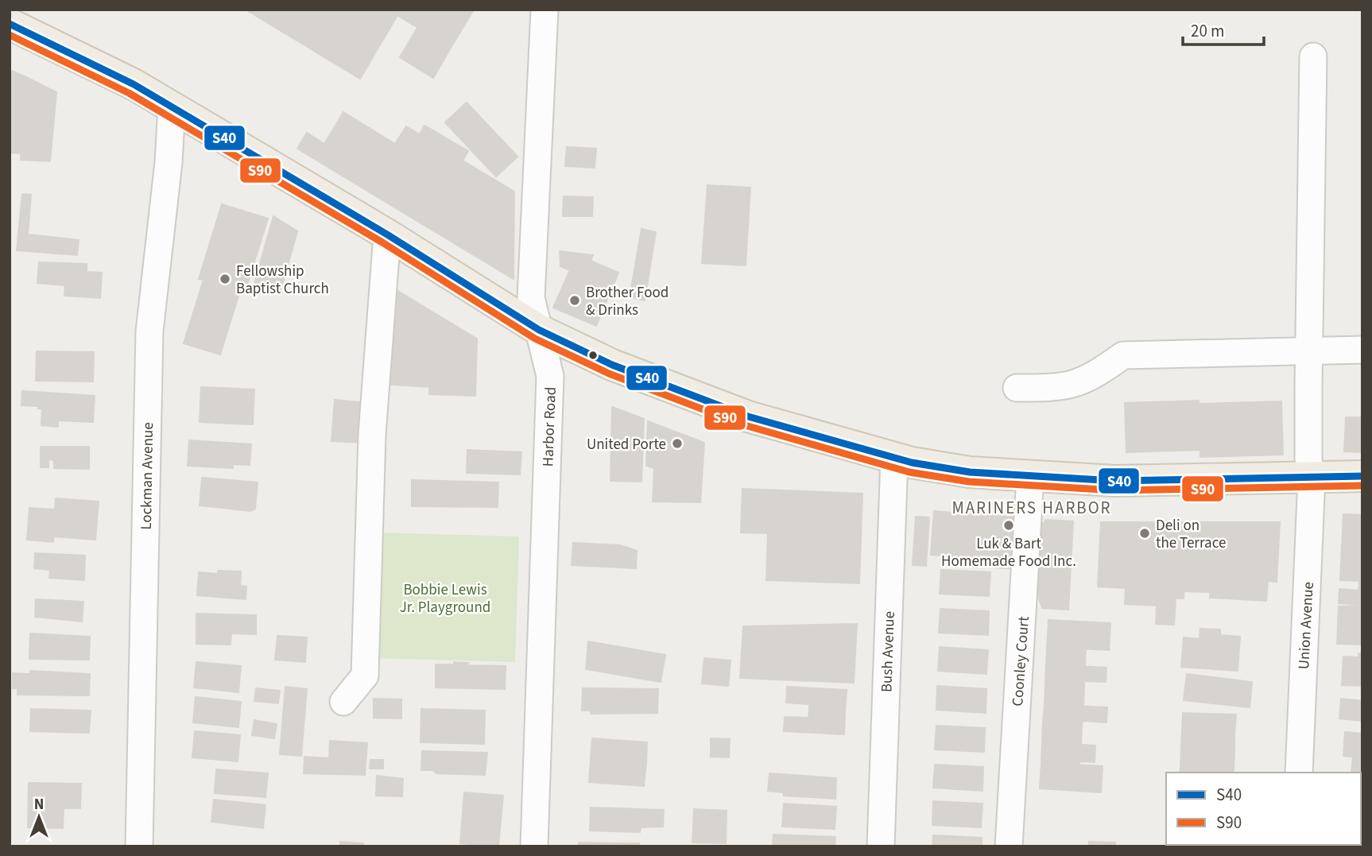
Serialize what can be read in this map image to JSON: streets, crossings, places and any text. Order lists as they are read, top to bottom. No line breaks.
{"streets":{"street":["Harbor Road","Lockman Avenue","Union Avenue","Bush Avenue","Coonley Court"]},"districts":["MARINERS HARBOR"],"parks":["Bobbie Lewis Jr. Playground"],"places":["Fellowship Baptist Church","Brother Food & Drinks","United Porte","Luk & Bart Homemade Food Inc.","Deli on the Terrace"],"lines":["transit line S40","transit line S90"],"legend":["S40","S90"],"scale_bar":"20 m","north":"top"}
